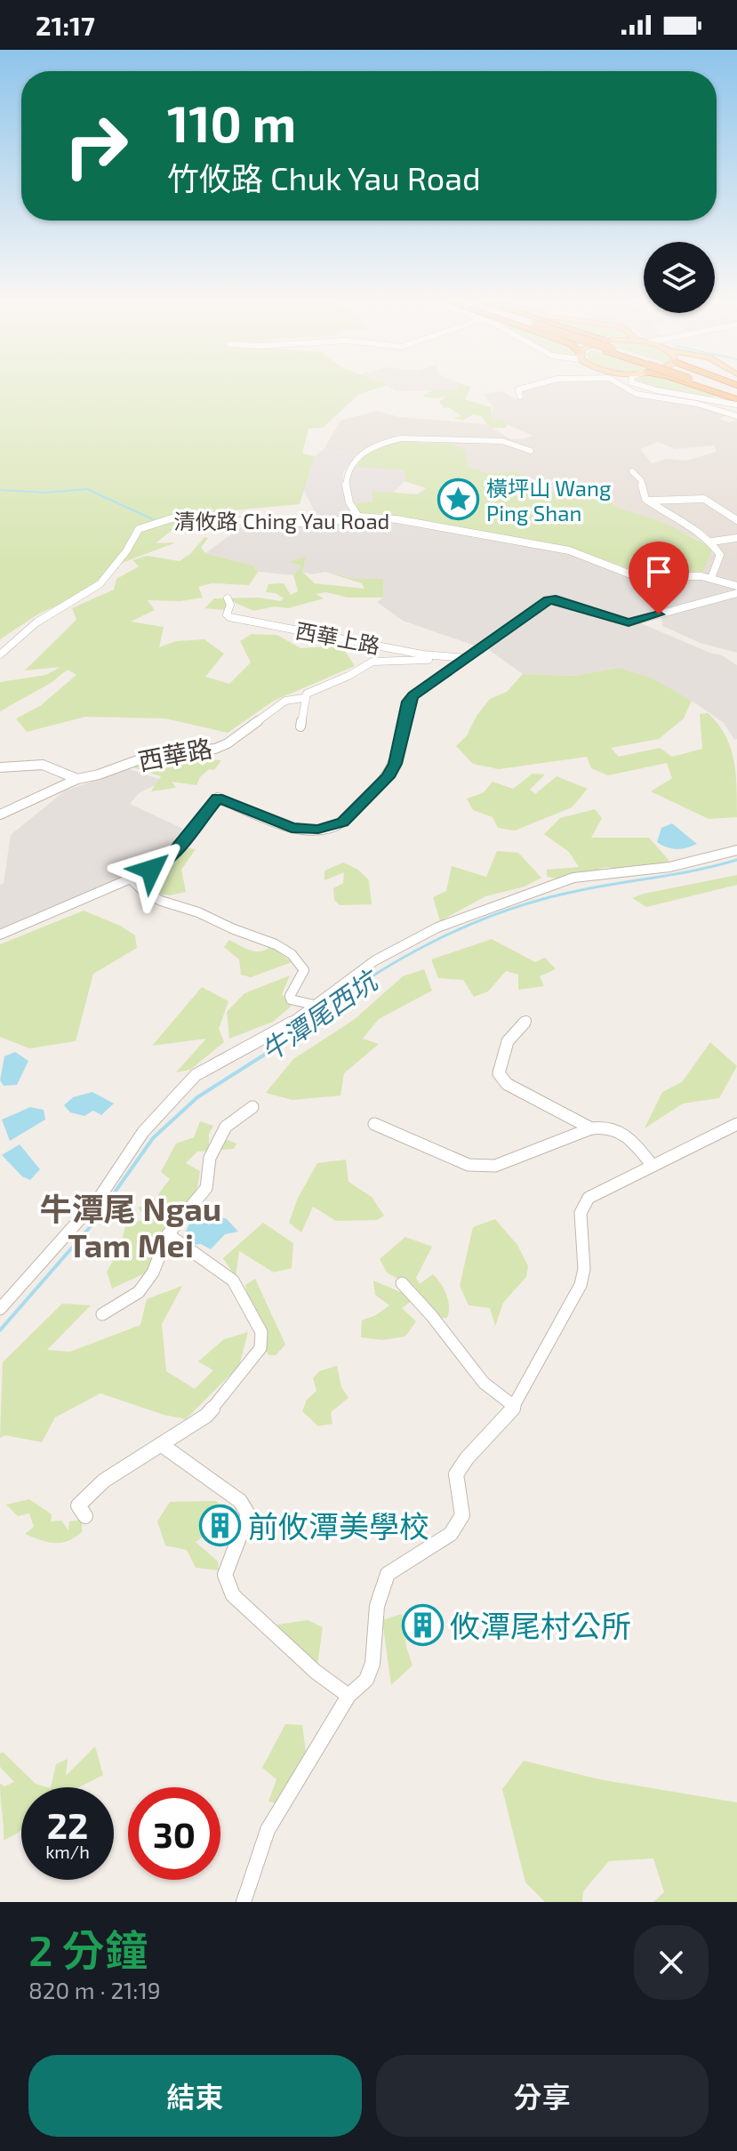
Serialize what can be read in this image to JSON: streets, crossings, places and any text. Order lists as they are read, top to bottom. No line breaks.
{"streets":{"street":["清攸路 Ching Yau Road","西華上路","西華路"]},"crossings":[["西華上路","西華路"]],"districts":["牛潭尾 Ngau Tam Mei"],"water":["牛潭尾西坑"],"places":{"place":["橫坪山 Wang Ping Shan"],"building":["前攸潭美學校","攸潭尾村公所"]},"page":{"status":"21:17","turn":["110 m","竹攸路 Chuk Yau Road"],"speed":"22 km/h","limit":"30","heading":["2 分鐘","820 m · 21:19"],"buttons":["結束","分享"]}}
